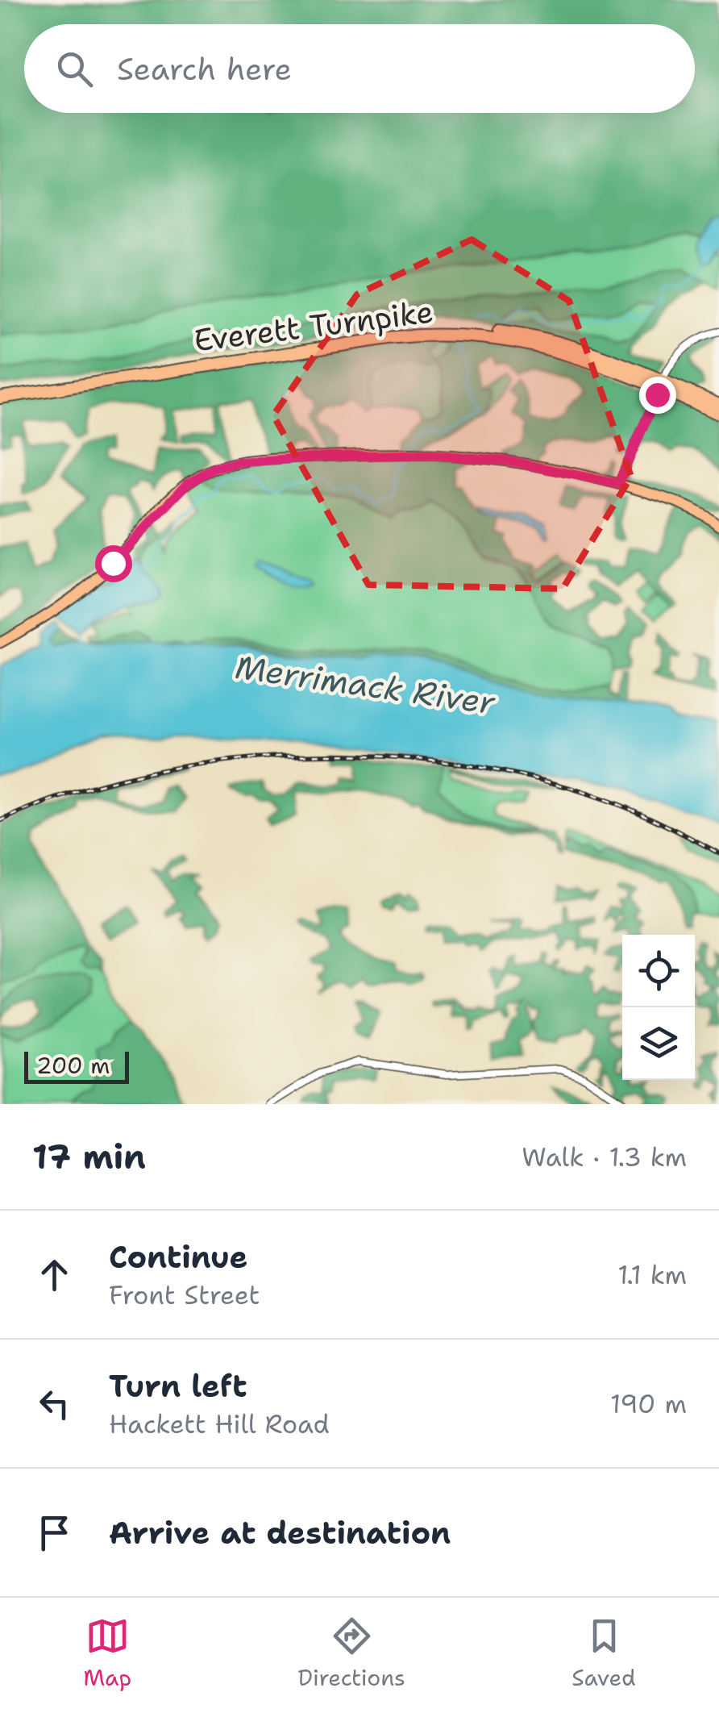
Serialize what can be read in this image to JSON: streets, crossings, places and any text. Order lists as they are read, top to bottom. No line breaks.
{"streets":{"highway":["Everett Turnpike"]},"water":["Merrimack River"],"scale_bar":"200 m","page":{"search":"Search here","scale":"200 m","heading":["17 min","Walk · 1.3 km"],"list":[["Continue","Front Street","1.1 km"],["Turn left","Hackett Hill Road","190 m"],"Arrive at destination"],"nav":["Map","Directions","Saved"]}}
